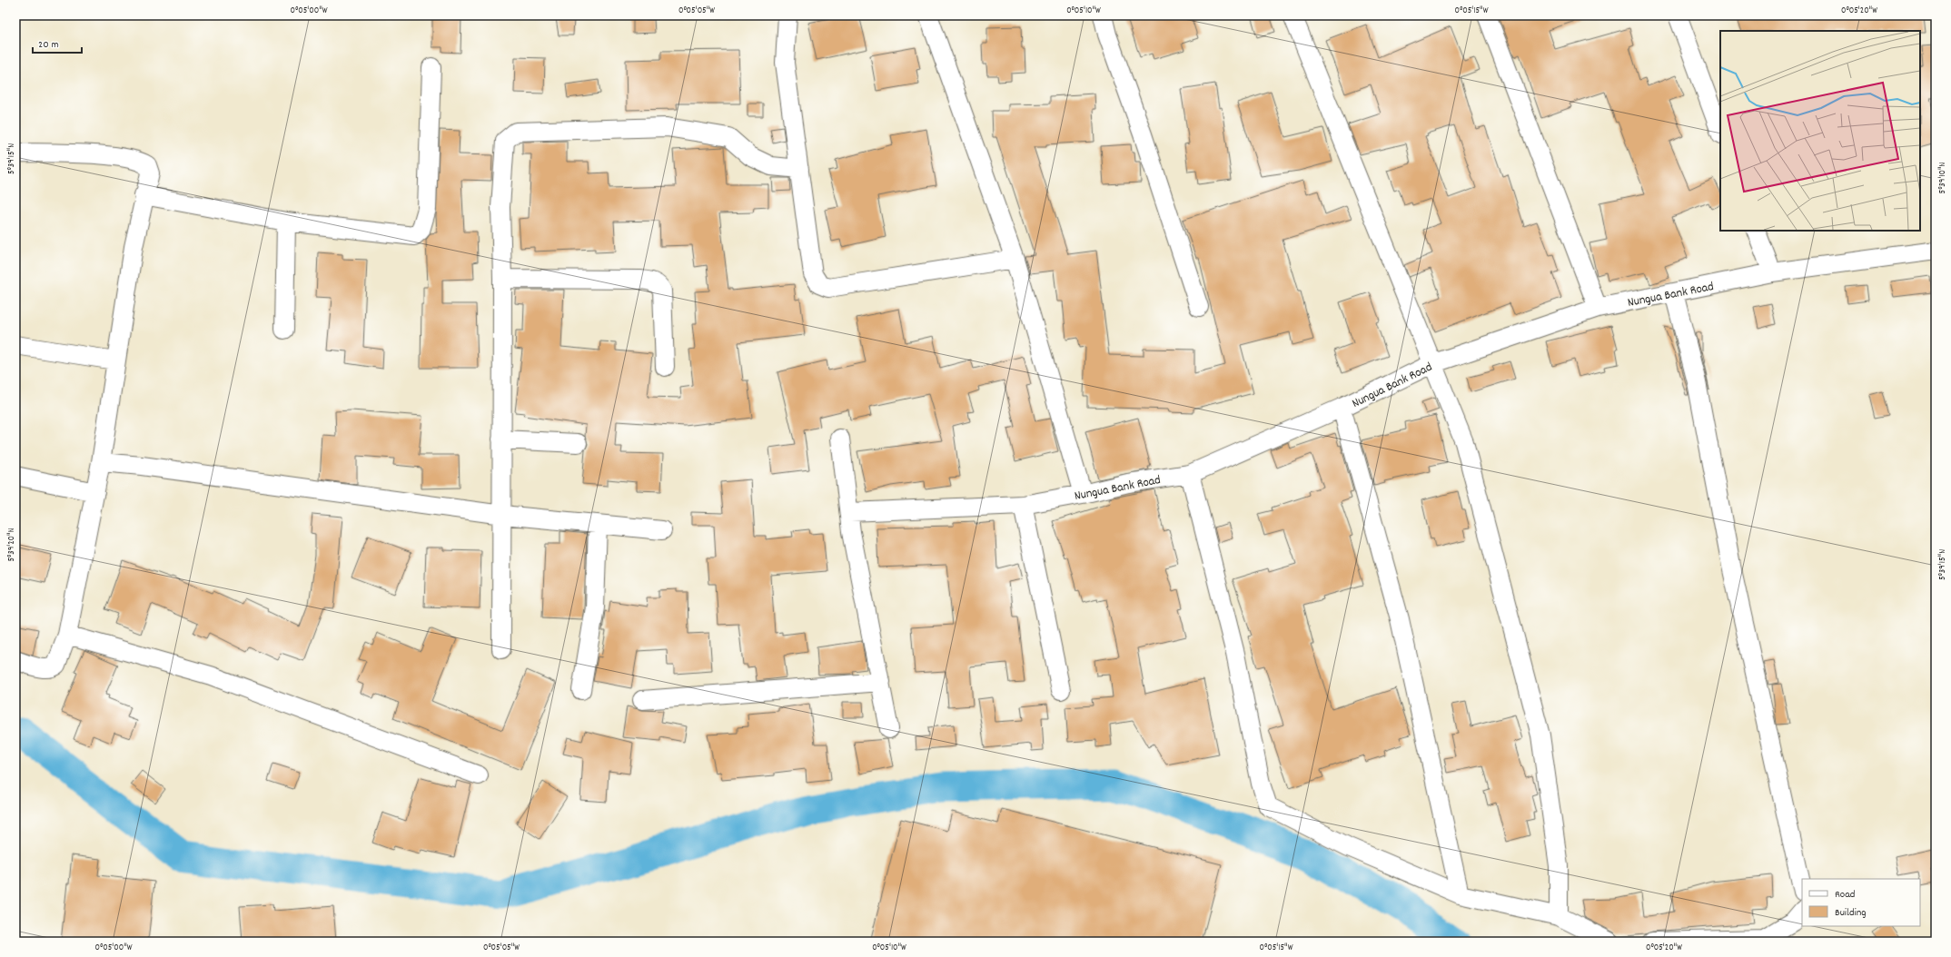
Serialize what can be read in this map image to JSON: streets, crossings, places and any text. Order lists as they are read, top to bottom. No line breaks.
{"streets":{"street":["Nungua Bank Road"]},"legend":["Road","Building"],"scale_bar":"20 m","coordinates":["0°05'00\"W","0°05'05\"W","0°05'10\"W","0°05'15\"W","0°05'20\"W","5°39'15\"N","5°39'10\"N","5°39'20\"N"]}
